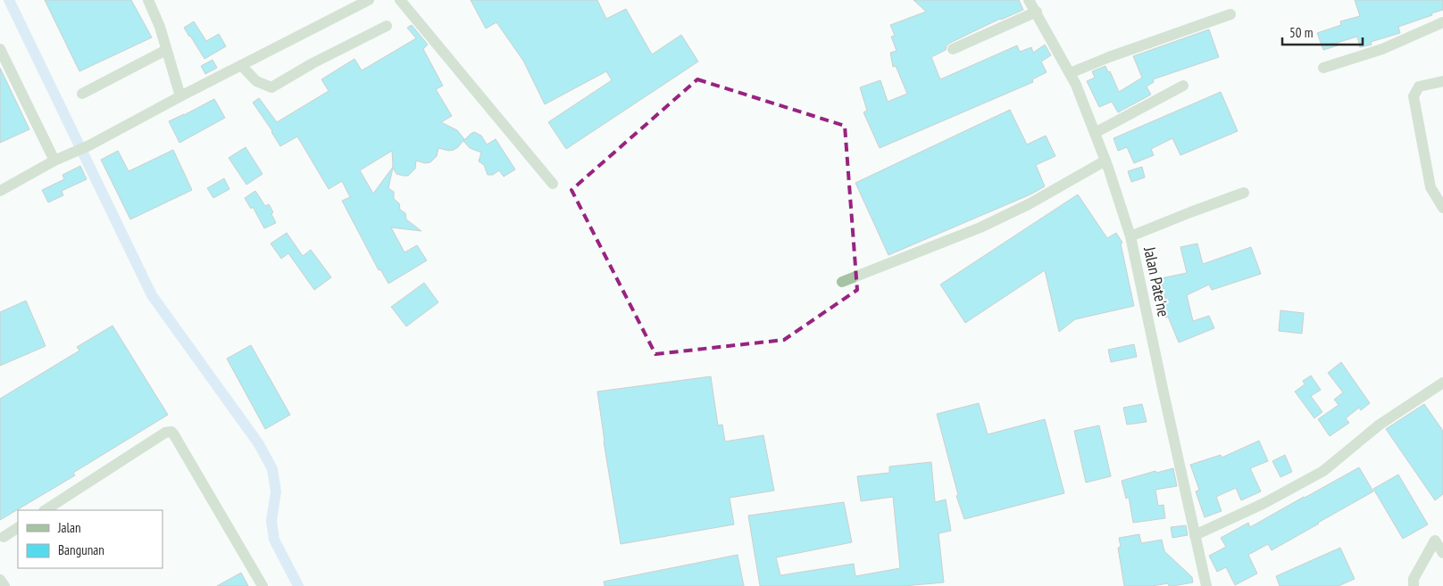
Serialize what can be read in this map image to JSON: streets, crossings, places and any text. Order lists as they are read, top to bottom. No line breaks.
{"streets":{"street":["Jalan Pate'ne"]},"legend":["Jalan","Bangunan"],"scale_bar":"50 m"}
